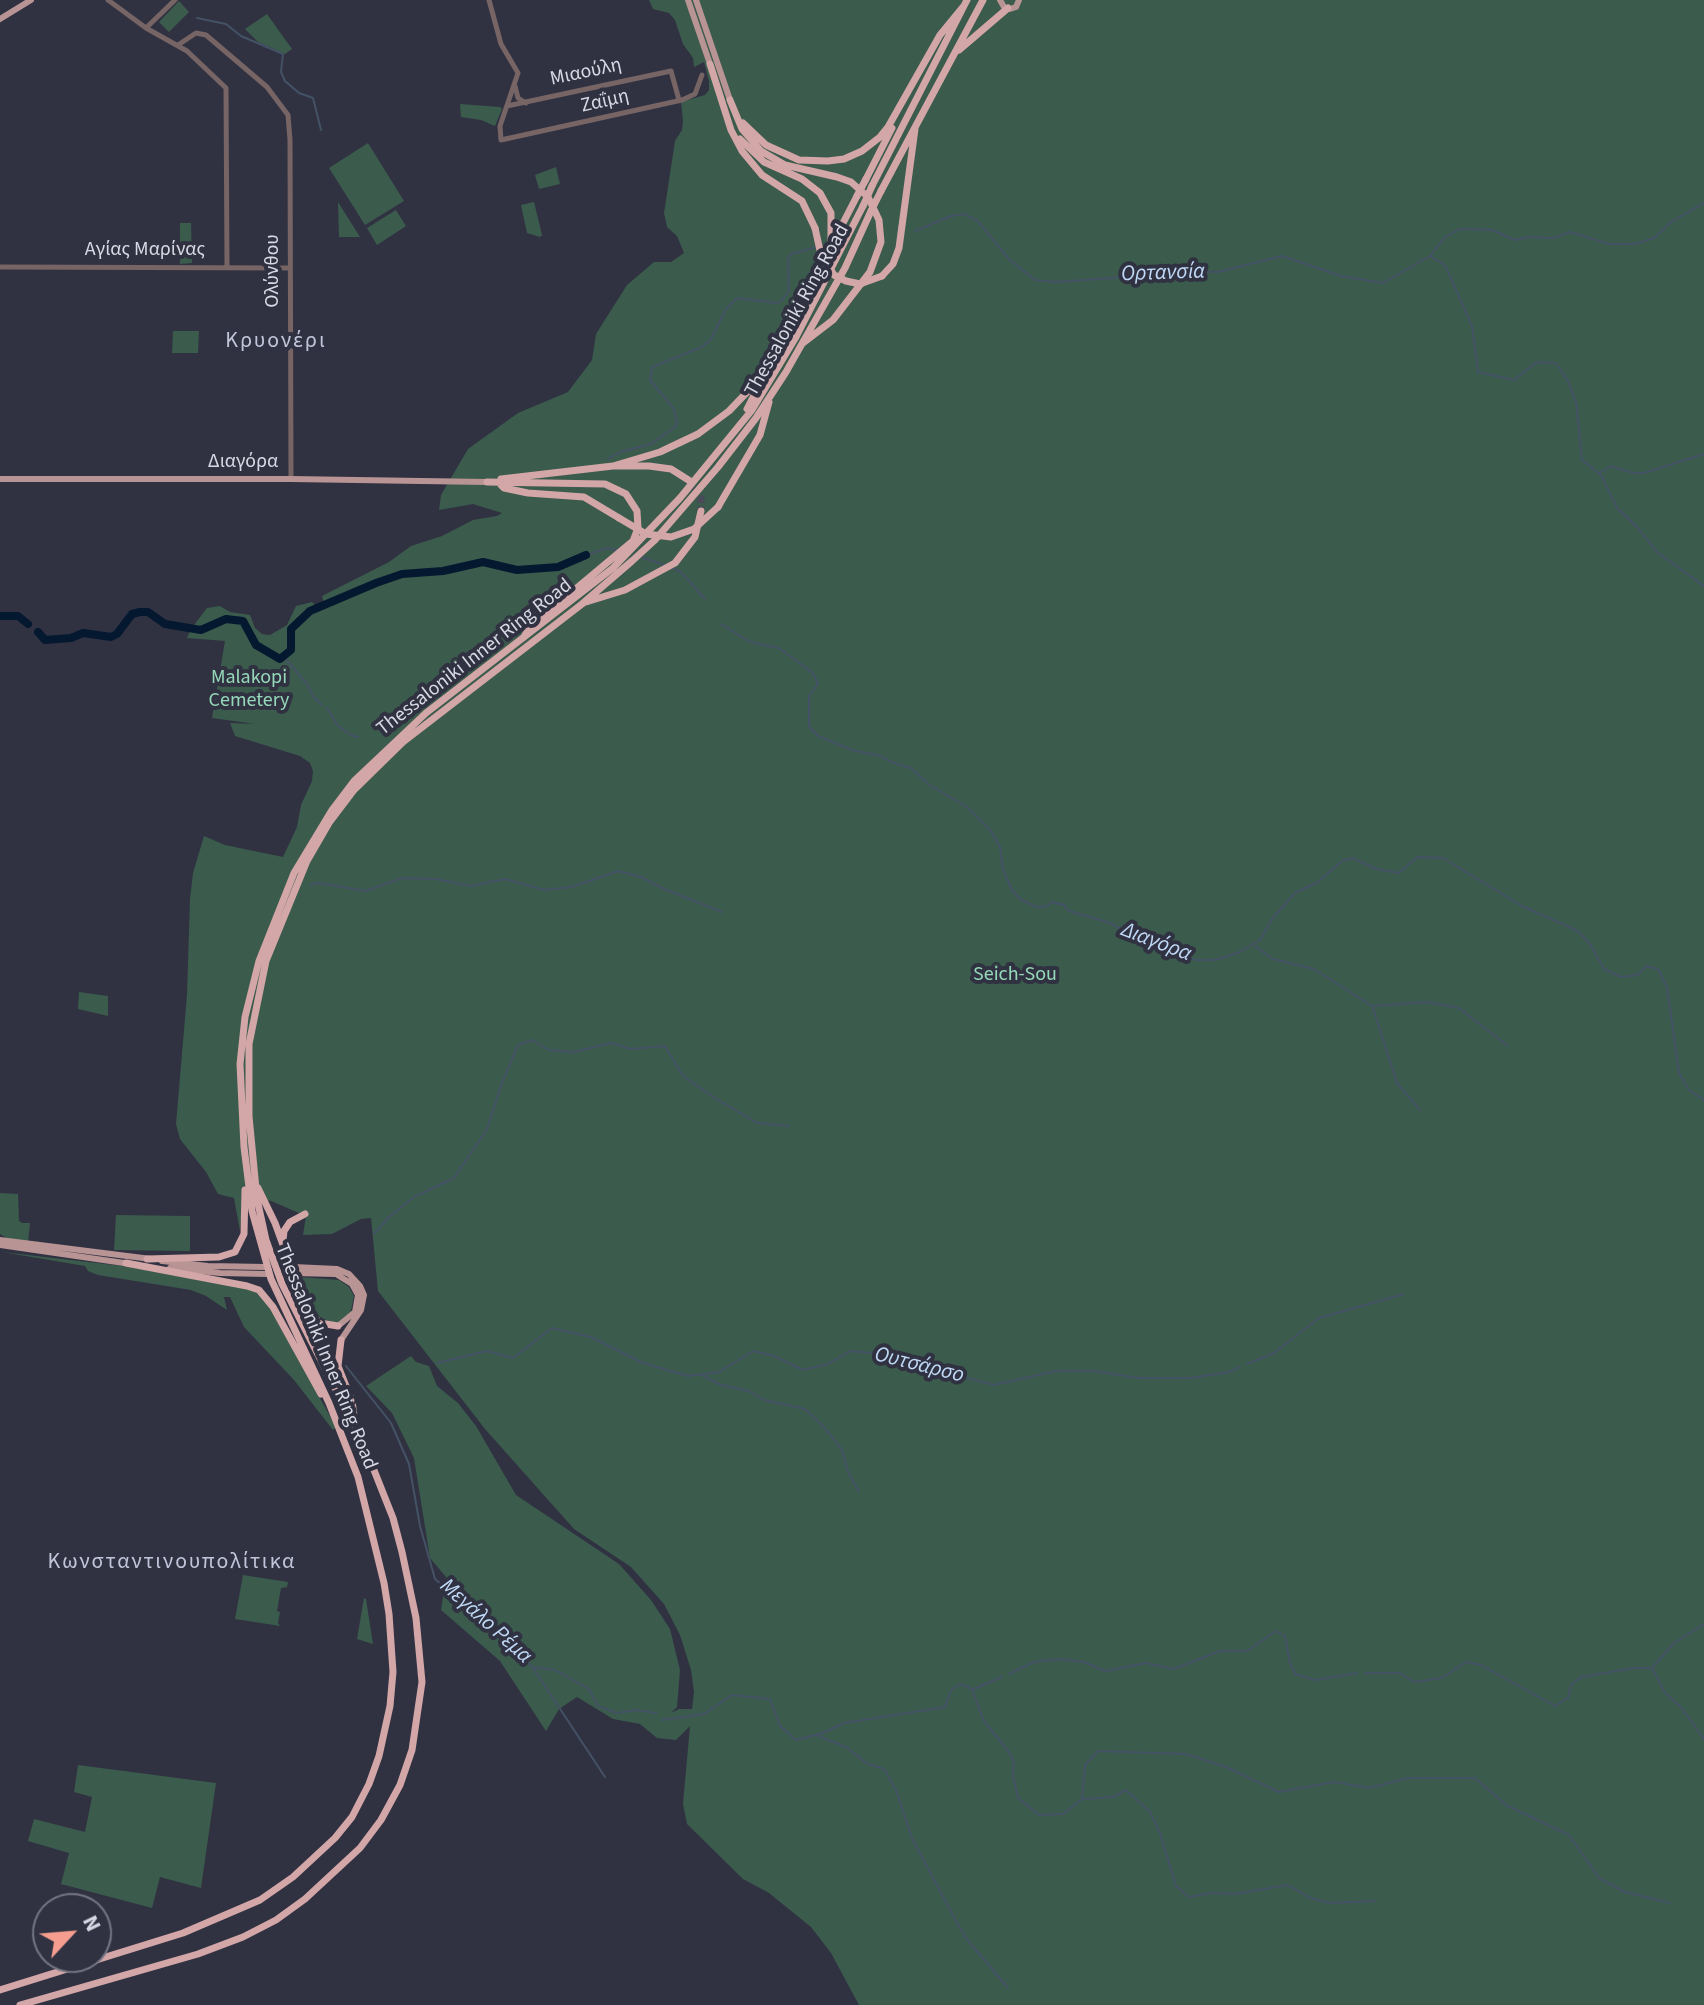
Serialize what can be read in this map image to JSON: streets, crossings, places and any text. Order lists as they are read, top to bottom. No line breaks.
{"streets":{"highway":["Thessaloniki Ring Road","Thessaloniki Inner Ring Road"],"main road":["Διαγόρα"],"street":["Μιαούλη","Ζαΐμη","Αγίας Μαρίνας","Ολύνθου"]},"crossings":[["Μιαούλη","Ζαΐμη"],["Αγίας Μαρίνας","Ολύνθου"],["Ολύνθου","Διαγόρα"],["Thessaloniki Ring Road","Thessaloniki Inner Ring Road"]],"districts":["Κρυονέρι","Κωνσταντινουπολίτικα"],"water":["Ορτανσία","Διαγόρα","Ουτσάρσο","Μεγάλο Ρέμα"],"parks":["Malakopi Cemetery","Seich-Sou"],"north":"top right"}
